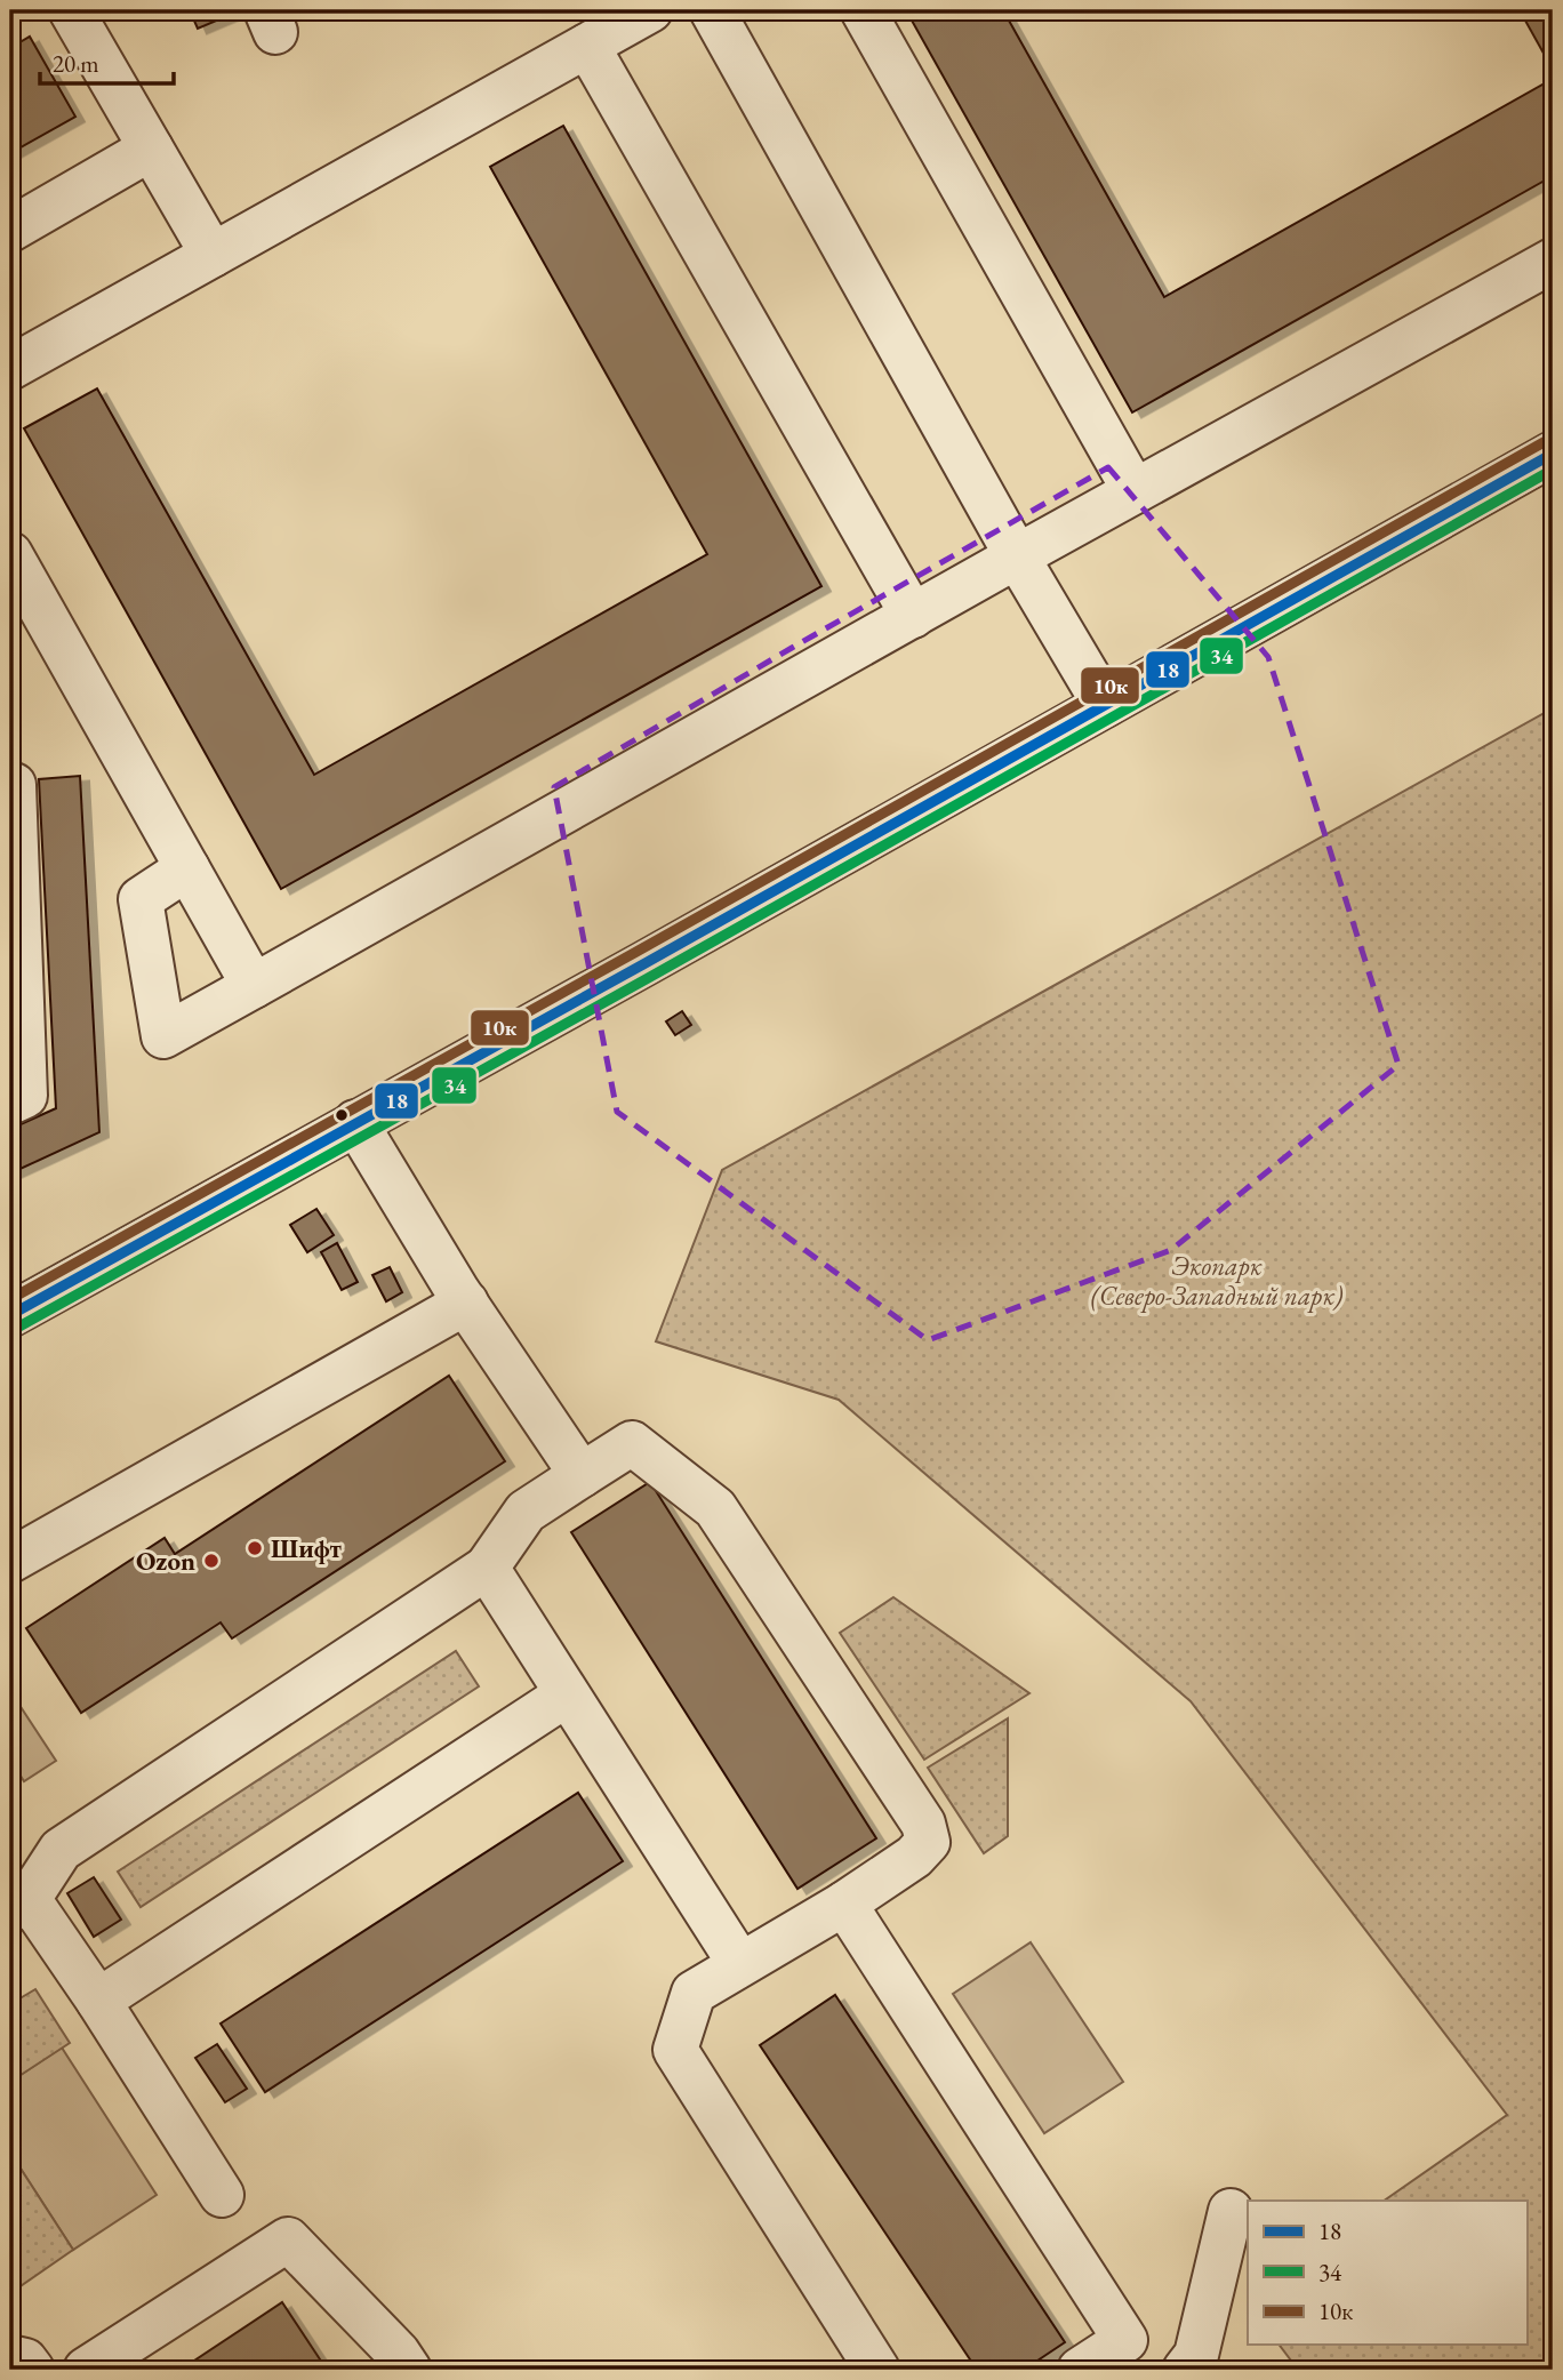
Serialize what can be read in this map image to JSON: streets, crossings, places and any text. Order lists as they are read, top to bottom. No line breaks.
{"parks":["Экопарк (Северо-Западный парк)"],"places":["Шифт","Ozon"],"lines":["transit line 10к","transit line 18","transit line 34"],"legend":["18","34","10к"],"scale_bar":"20 m"}
